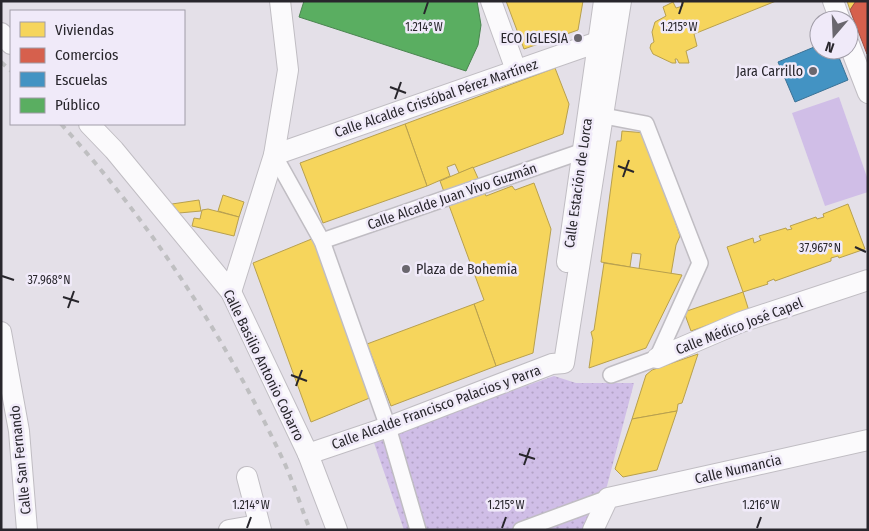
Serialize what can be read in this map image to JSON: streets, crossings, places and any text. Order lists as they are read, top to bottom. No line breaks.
{"streets":{"street":["Calle Alcalde Cristóbal Pérez Martínez","Calle Estación de Lorca","Calle Alcalde Juan Vivo Guzmán","Calle Médico José Capel","Calle Basilio Antonio Cobarro","Calle Alcalde Francisco Palacios y Parra","Calle San Fernando","Calle Numancia"]},"crossings":[["Calle Alcalde Cristóbal Pérez Martínez","Calle Estación de Lorca"],["Calle Estación de Lorca","Calle Alcalde Juan Vivo Guzmán"],["Calle Estación de Lorca","Calle Alcalde Francisco Palacios y Parra"],["Calle Basilio Antonio Cobarro","Calle Alcalde Francisco Palacios y Parra"]],"places":["ECO IGLESIA","Jara Carrillo","Plaza de Bohemia"],"legend":["Viviendas","Comercios","Escuelas","Público"],"north":"bottom","coordinates":["1.214°W","1.215°W","37.967°N","37.968°N","1.216°W"]}
